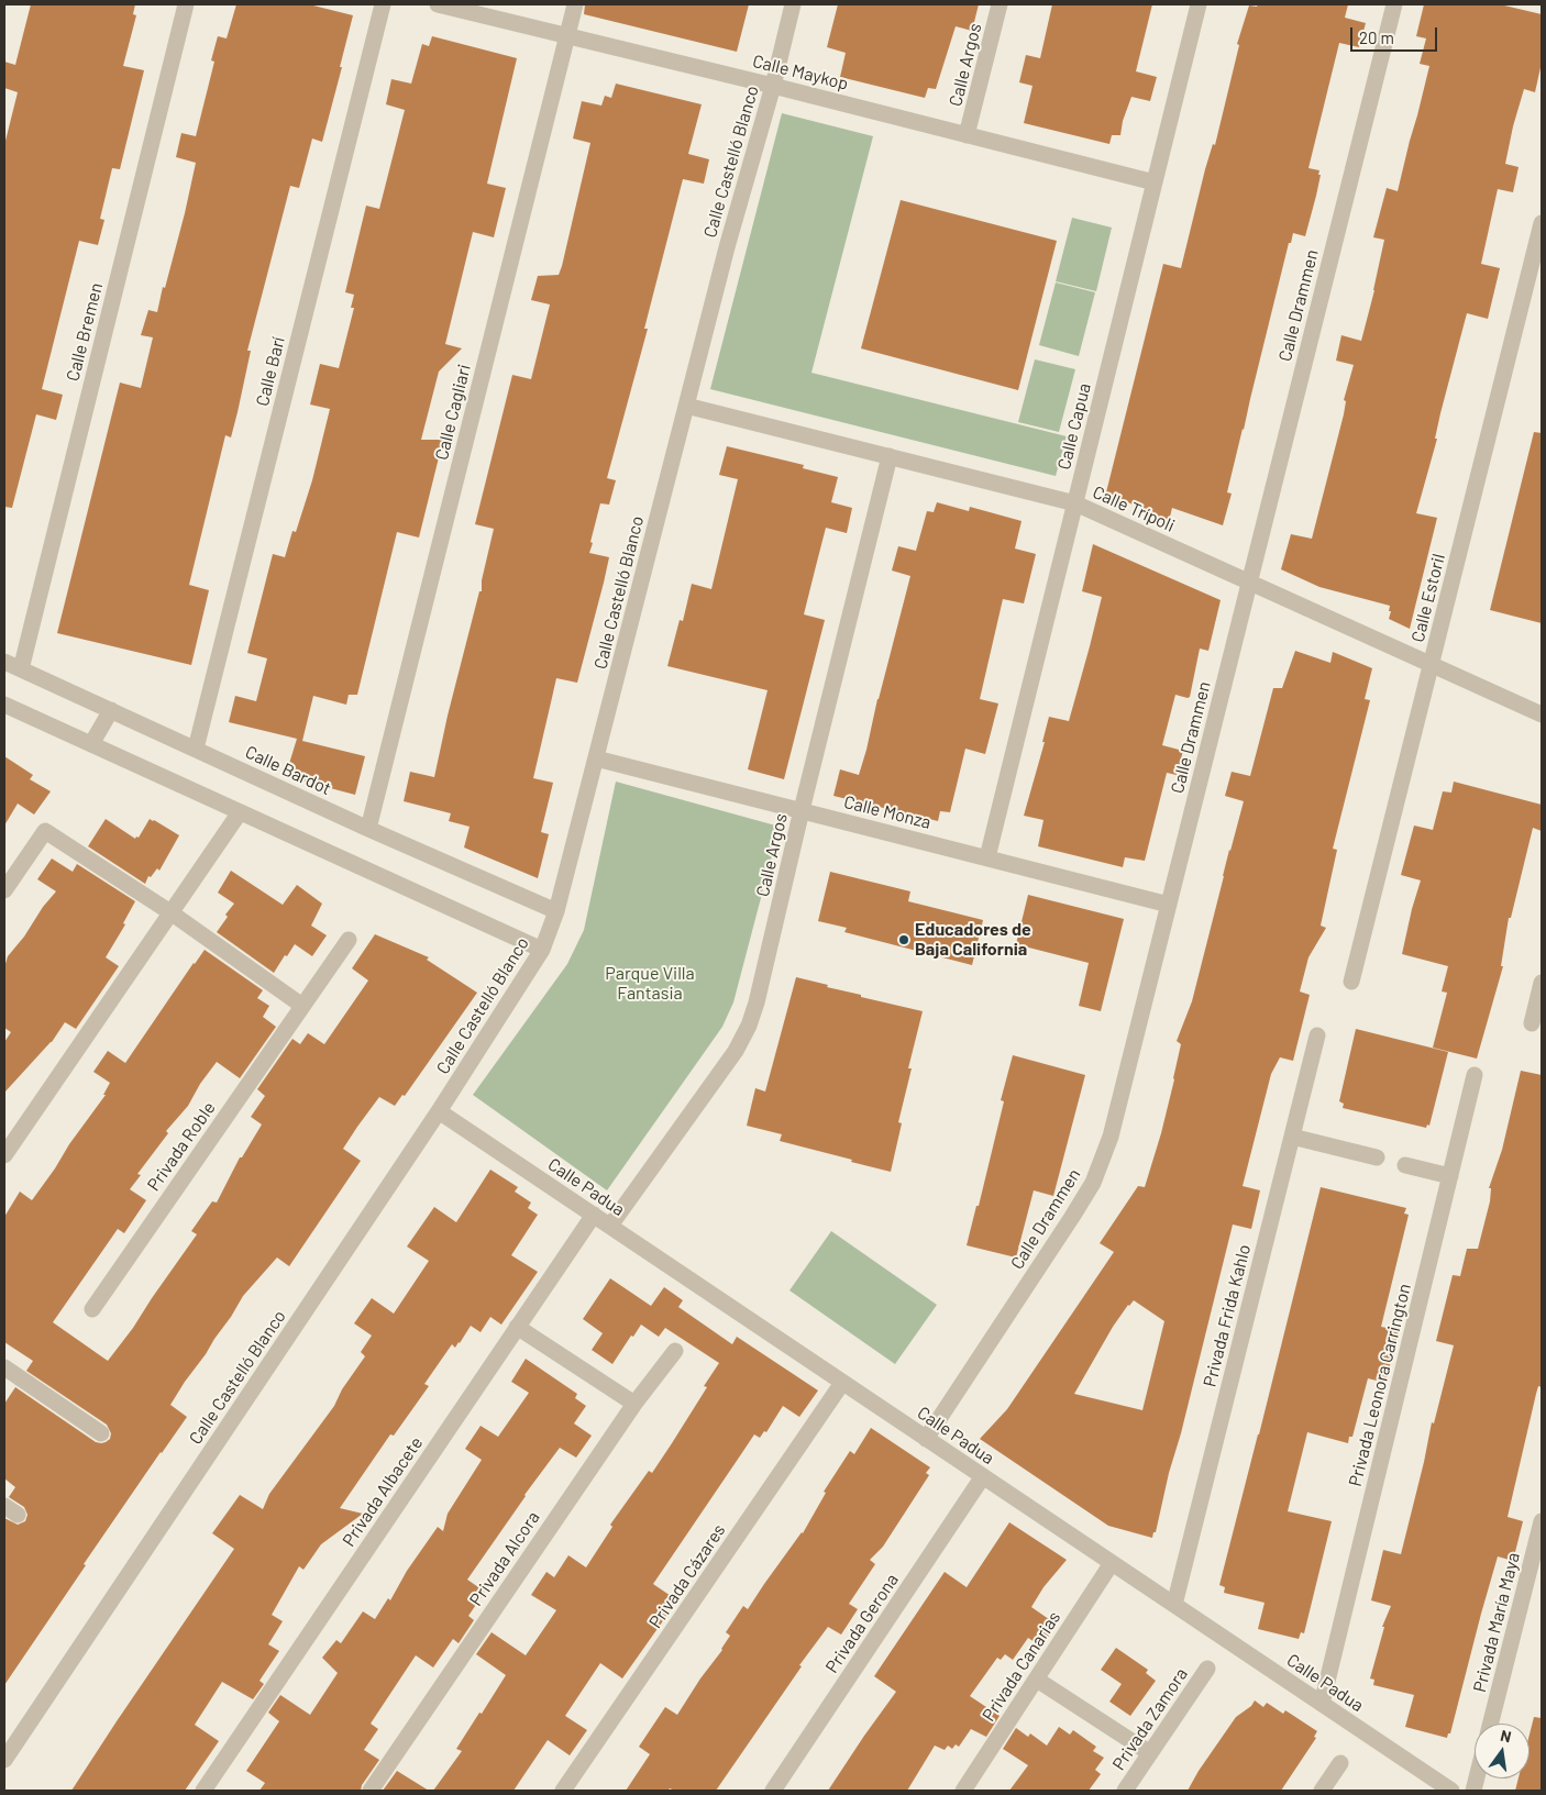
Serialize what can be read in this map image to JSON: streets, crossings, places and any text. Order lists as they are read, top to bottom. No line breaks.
{"streets":{"street":["Calle Argos","Calle Maykop","Calle Castelló Blanco","Calle Drammen","Calle Bremen","Calle Barí","Calle Cagliari","Calle Capua","Calle Trípoli","Calle Estoril","Calle Bardot","Calle Monza","Privada Roble","Calle Padua","Privada Frida Kahlo","Privada Leonora Carrington","Privada Albacete","Privada Alcora","Privada Cázares","Privada María Maya","Privada Gerona","Privada Canarias","Privada Zamora"]},"crossings":[["Calle Argos","Calle Maykop"],["Calle Argos","Calle Trípoli"],["Calle Argos","Calle Monza"],["Calle Argos","Calle Padua"],["Calle Maykop","Calle Castelló Blanco"],["Calle Maykop","Calle Cagliari"],["Calle Maykop","Calle Capua"],["Calle Castelló Blanco","Calle Trípoli"],["Calle Castelló Blanco","Calle Bardot"],["Calle Castelló Blanco","Calle Monza"],["Calle Castelló Blanco","Calle Padua"],["Calle Drammen","Calle Trípoli"],["Calle Drammen","Calle Monza"],["Calle Drammen","Calle Padua"],["Calle Bremen","Calle Bardot"],["Calle Barí","Calle Bardot"],["Calle Cagliari","Calle Bardot"],["Calle Capua","Calle Trípoli"],["Calle Capua","Calle Monza"],["Calle Trípoli","Calle Estoril"],["Calle Padua","Privada Frida Kahlo"],["Calle Padua","Privada Leonora Carrington"],["Calle Padua","Privada Albacete"],["Calle Padua","Privada Cázares"],["Calle Padua","Privada Gerona"],["Calle Padua","Privada Canarias"]],"parks":["Parque Villa Fantasia"],"places":["Educadores de Baja California"],"scale_bar":"20 m","north":"top"}
